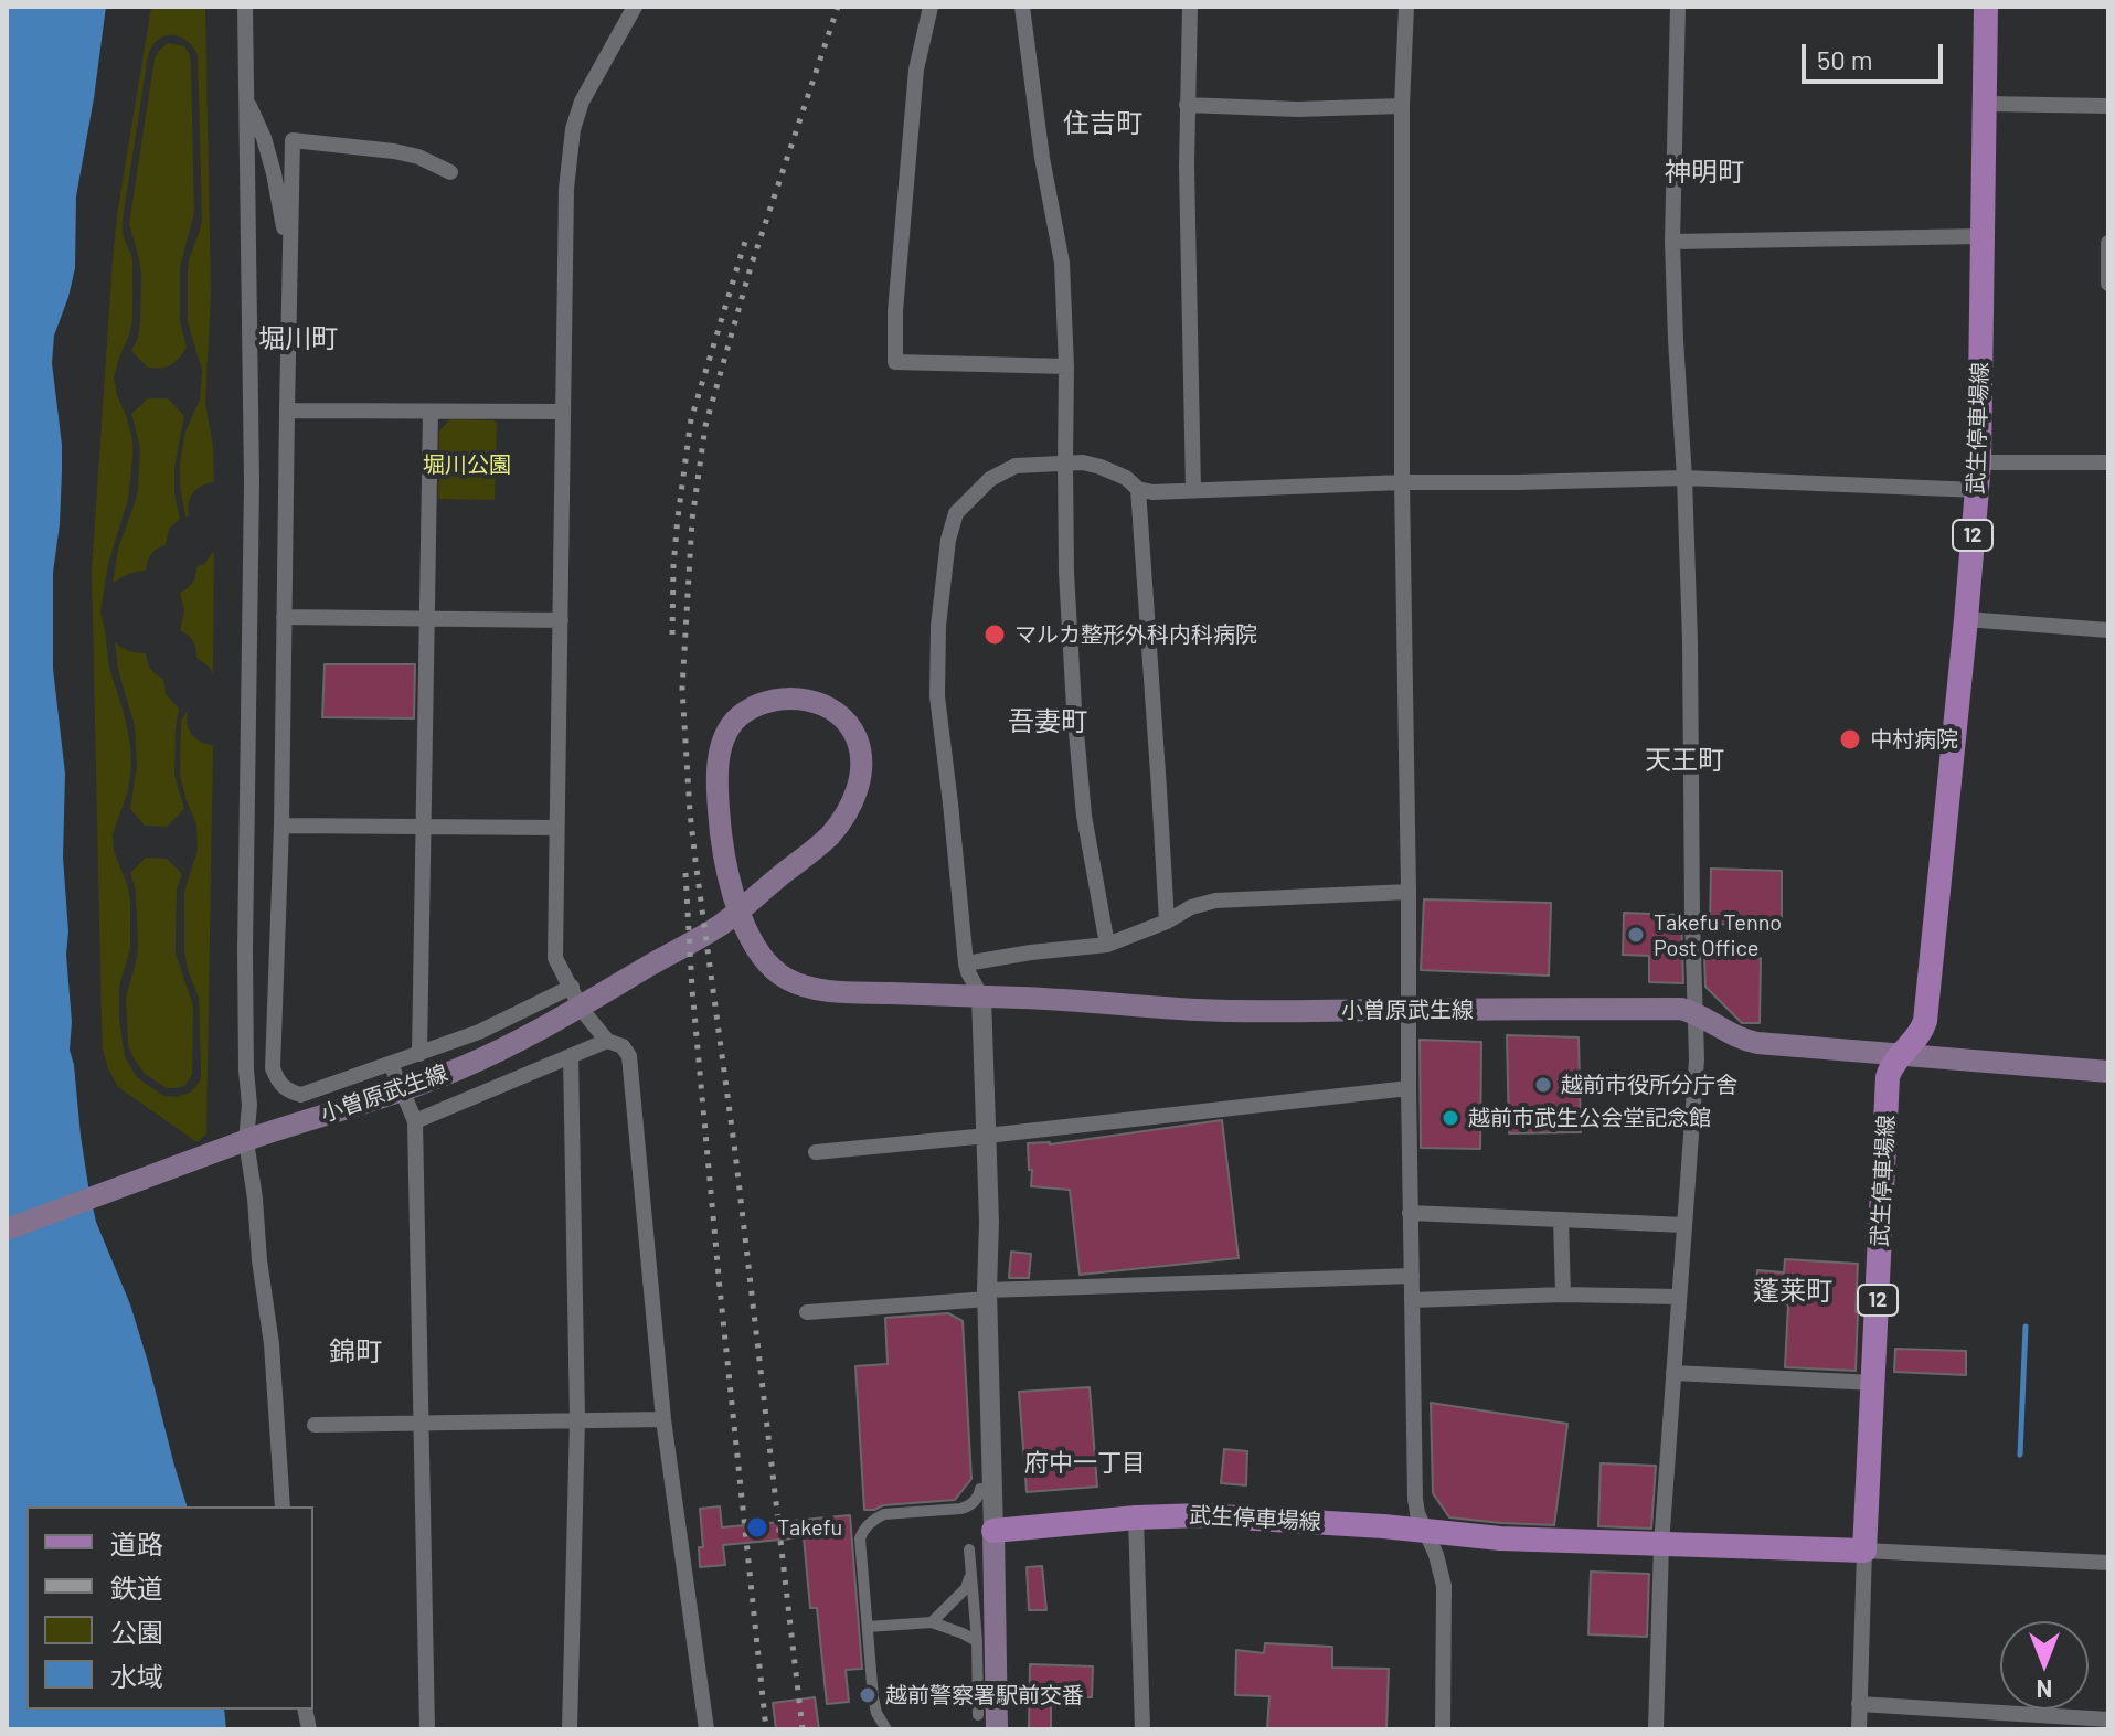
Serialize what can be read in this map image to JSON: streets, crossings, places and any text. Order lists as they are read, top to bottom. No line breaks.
{"streets":{"main road":["武生停車場線","12","小曽原武生線"]},"crossings":[["武生停車場線","小曽原武生線"]],"districts":["住吉町","神明町","堀川町","吾妻町","天王町","蓬莱町","錦町","府中一丁目"],"parks":["堀川公園"],"places":["マルカ整形外科内科病院","中村病院","Takefu Tenno Post Office","越前市役所分庁舎","越前市武生公会堂記念館","Takefu","越前警察署駅前交番"],"legend":["道路","鉄道","公園","水域"],"scale_bar":"50 m","north":"bottom"}
